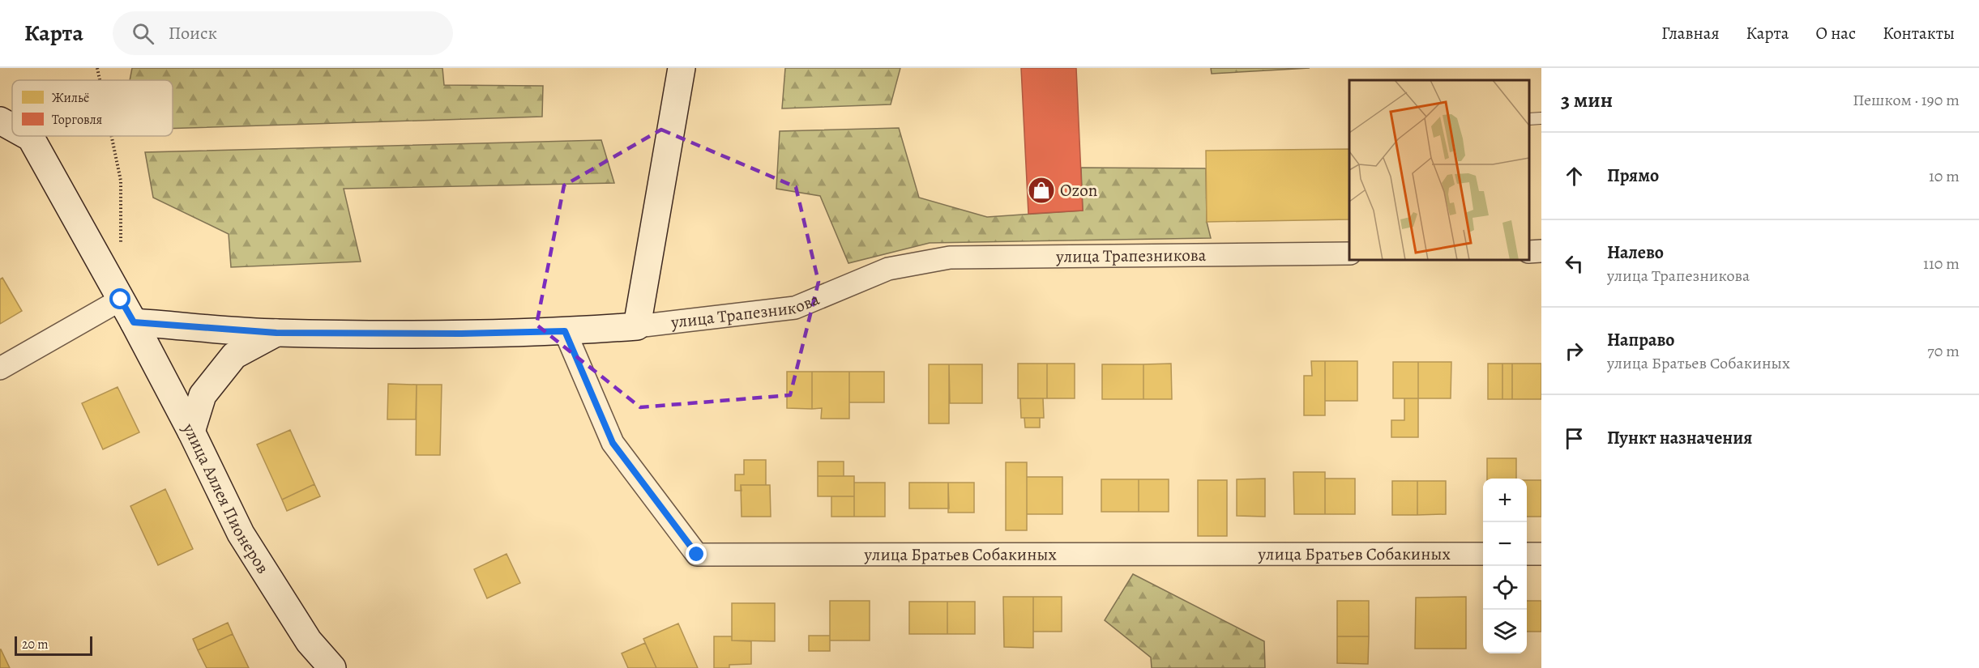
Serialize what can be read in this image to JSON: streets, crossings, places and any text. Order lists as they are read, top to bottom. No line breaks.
{"streets":{"street":["улица Трапезникова","улица Аллея Пионеров","улица Братьев Собакиных"]},"crossings":[["улица Трапезникова","улица Аллея Пионеров"],["улица Трапезникова","улица Братьев Собакиных"]],"places":{"shop":["Ozon"]},"legend":["Жильё","Торговля"],"scale_bar":"20 m","page":{"header":"Карта","search":"Поиск","nav":["Главная","Карта","О нас","Контакты"],"heading":["3 мин","Пешком · 190 m"],"list":[["Прямо","10 m"],["Налево","улица Трапезникова","110 m"],["Направо","улица Братьев Собакиных","70 m"],"Пункт назначения"],"map_buttons":["+","−"],"scale":"20 m"}}
